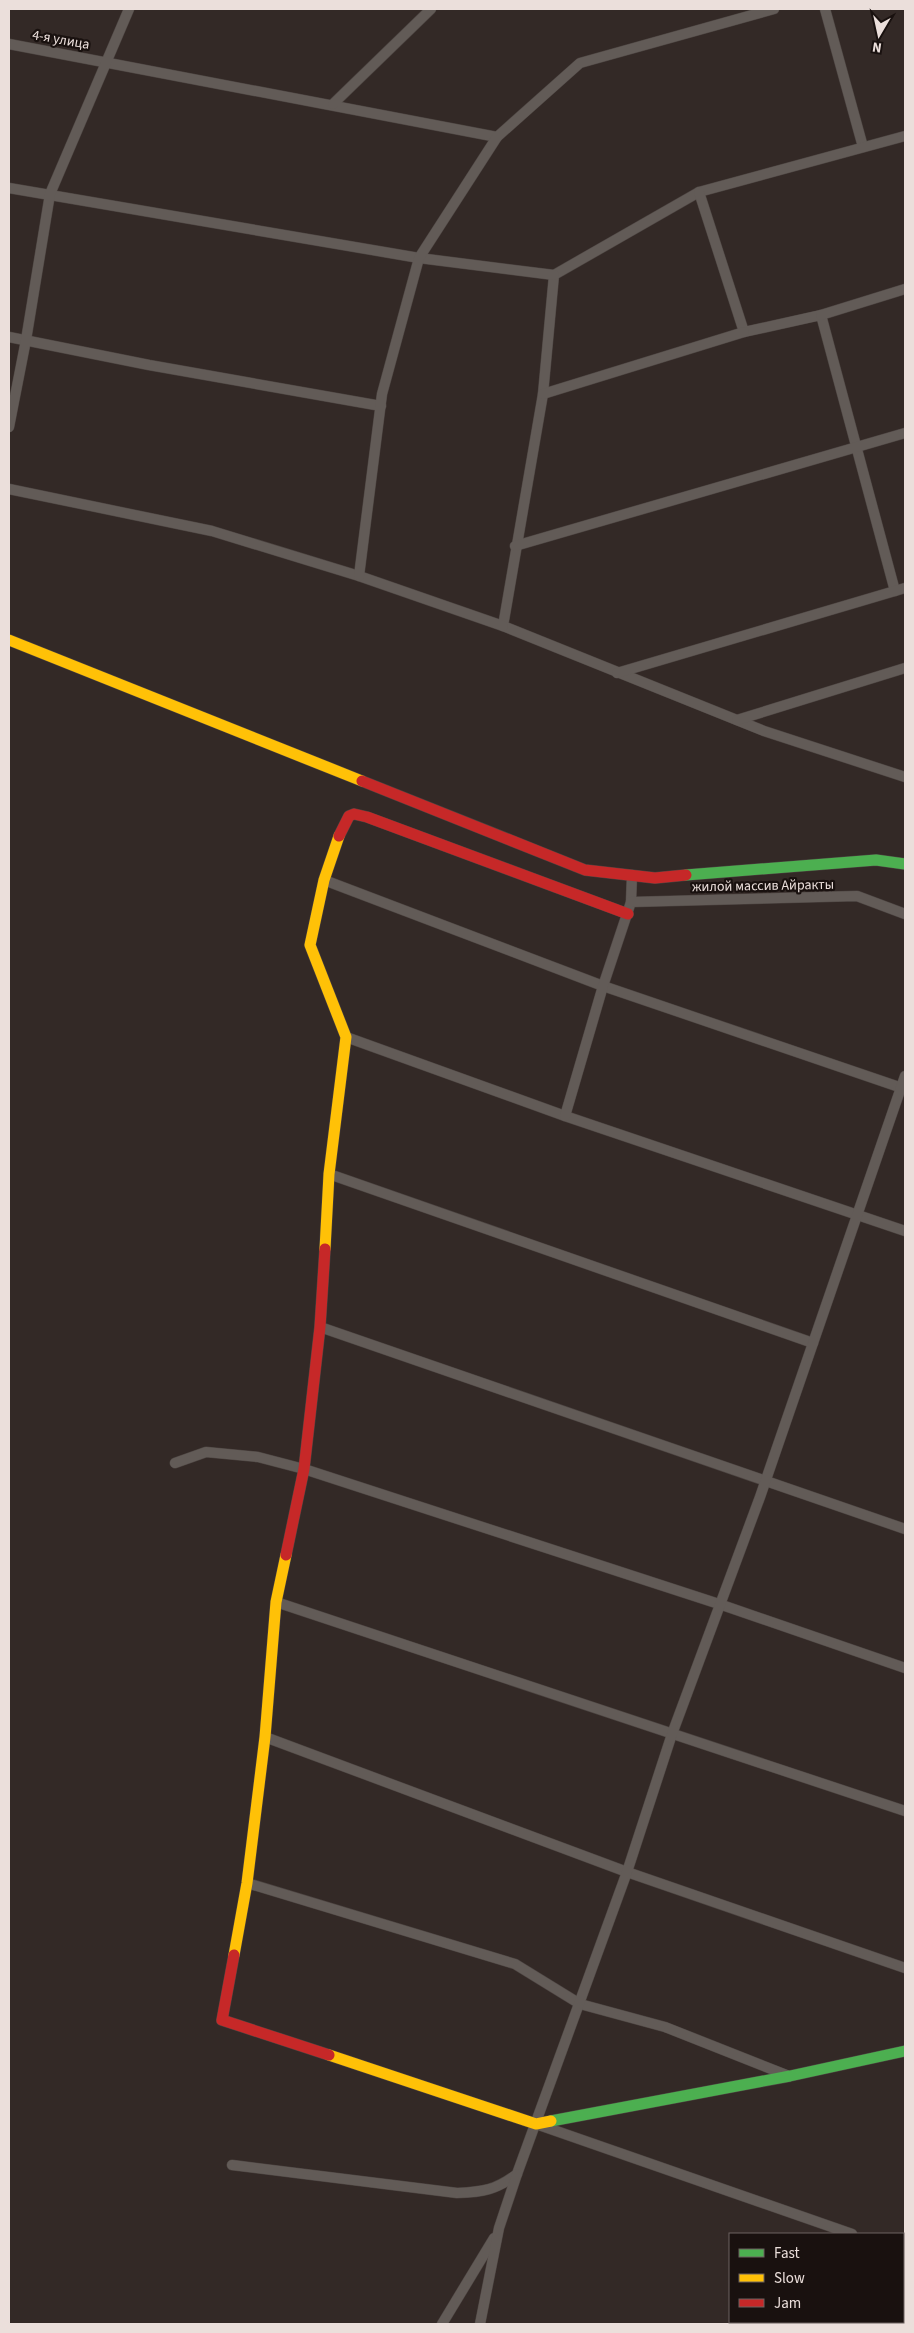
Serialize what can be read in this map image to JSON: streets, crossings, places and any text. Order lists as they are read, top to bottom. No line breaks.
{"streets":{"street":["4-я улица","жилой массив Айракты"]},"legend":["Fast","Slow","Jam"],"north":"bottom"}
